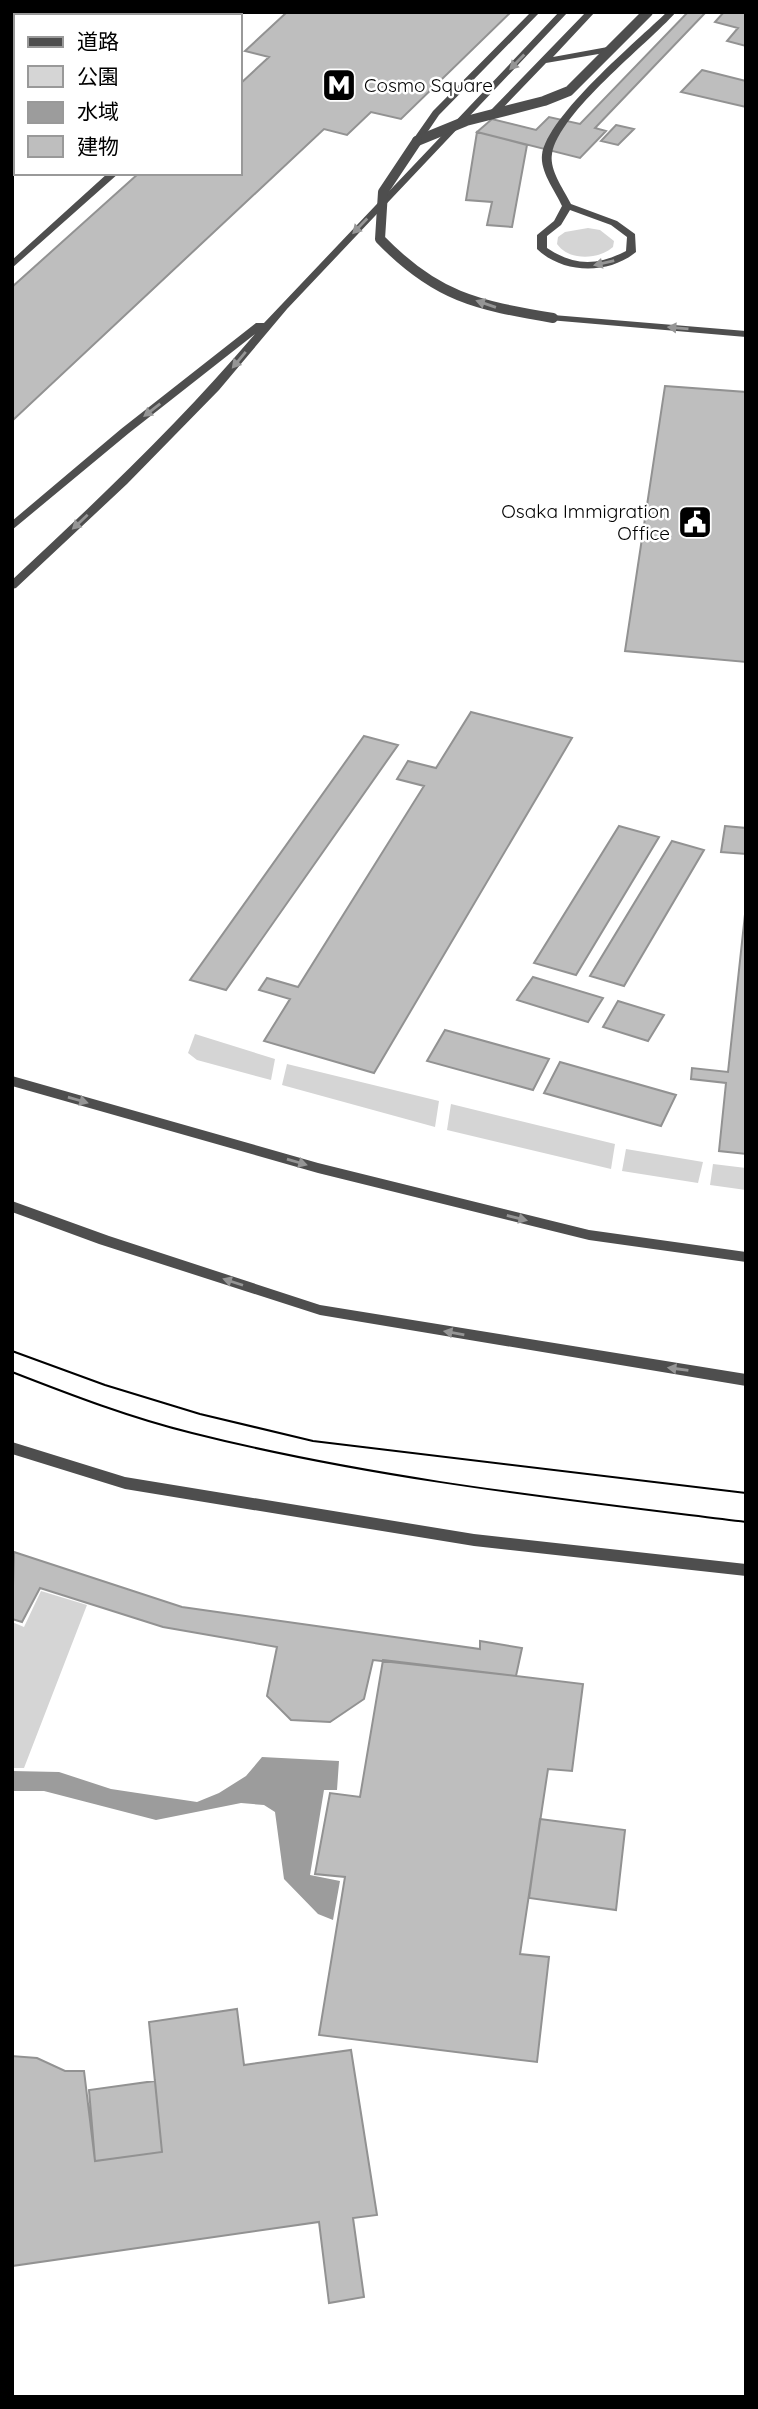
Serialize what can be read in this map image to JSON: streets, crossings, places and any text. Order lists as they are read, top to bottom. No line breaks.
{"places":{"metro station":["Cosmo Square"],"public building":["Osaka Immigration Office"]},"legend":["道路","公園","水域","建物"]}
